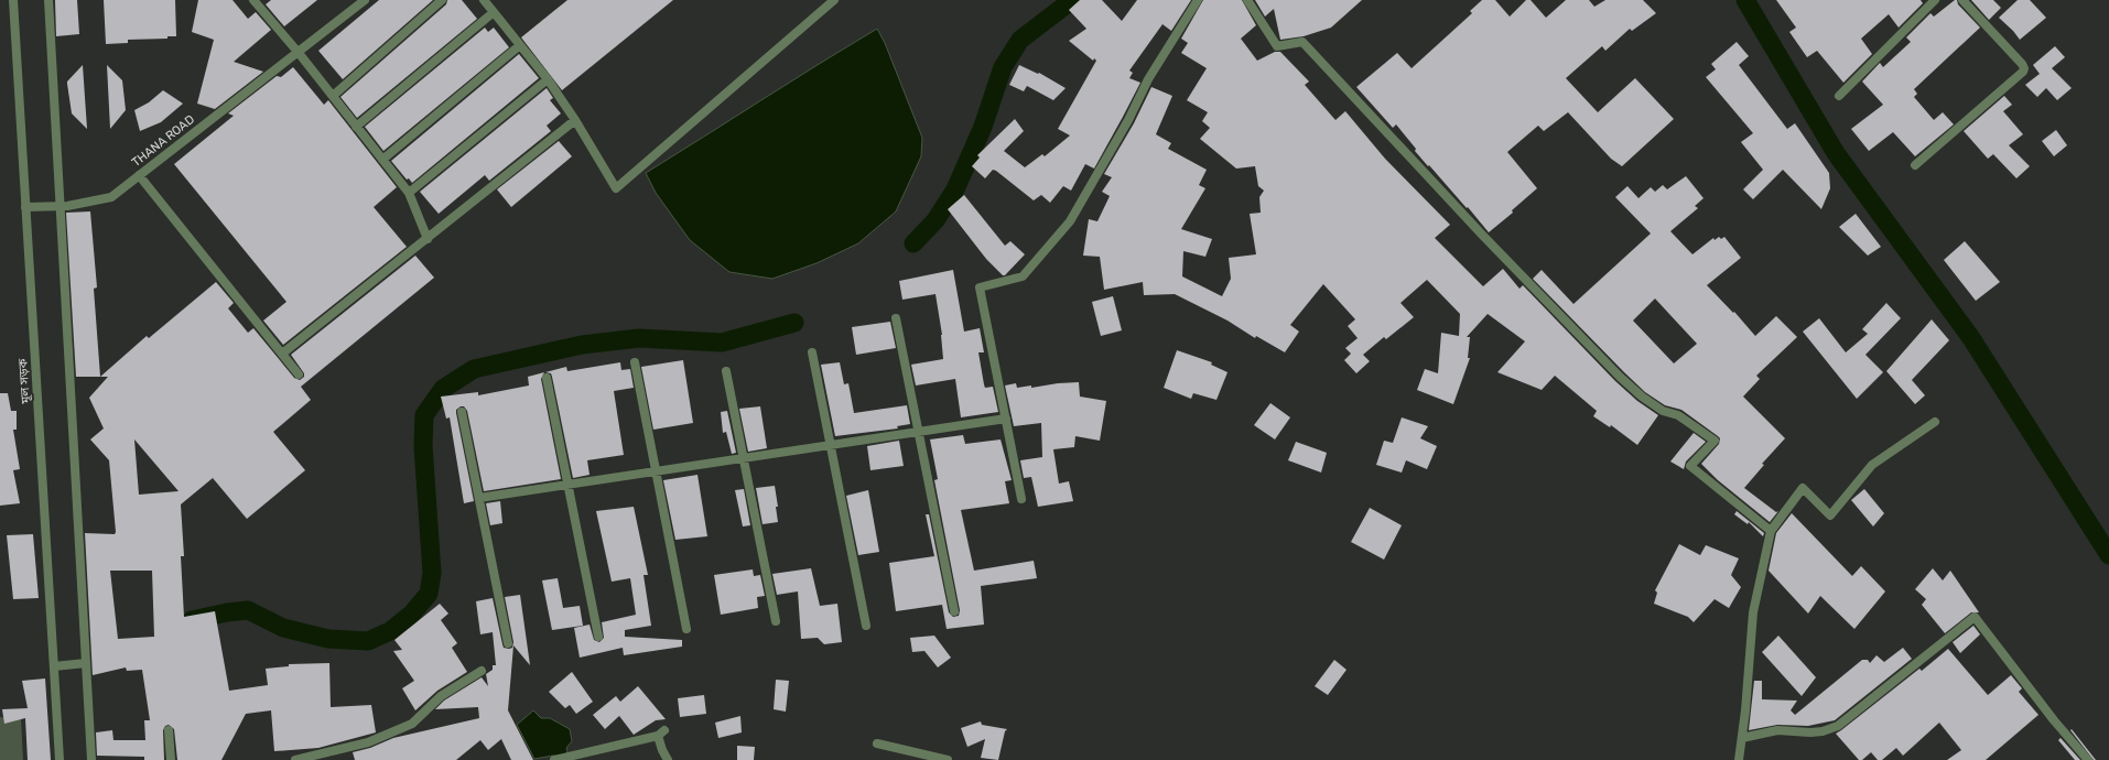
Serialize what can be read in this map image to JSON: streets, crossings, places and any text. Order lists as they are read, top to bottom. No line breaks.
{"streets":{"street":["THANA ROAD","মূল সড়ক"]},"crossings":[["THANA ROAD","মূল সড়ক"]]}
